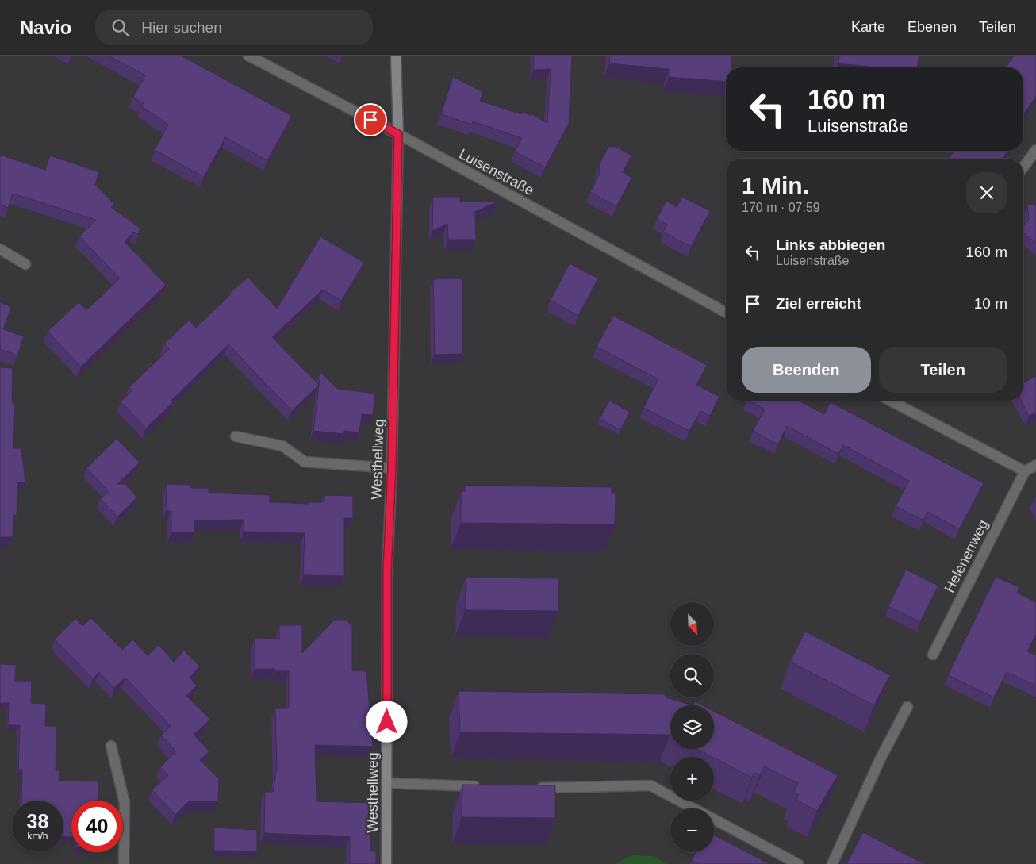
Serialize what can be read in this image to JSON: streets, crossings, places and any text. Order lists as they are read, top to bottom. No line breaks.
{"streets":{"street":["Luisenstraße","Westhellweg","Helenenweg"]},"crossings":[["Luisenstraße","Westhellweg"]],"north":"bottom right","page":{"header":"Navio","search":"Hier suchen","nav":["Karte","Ebenen","Teilen"],"turn":["160 m","Luisenstraße"],"heading":["1 Min.","170 m · 07:59"],"list":[{"name":"Links abbiegen","note":"Luisenstraße","value":"160 m"},{"name":"Ziel erreicht","value":"10 m"}],"buttons":["Beenden","Teilen"],"map_buttons":["+","−"],"speed":"38 km/h","limit":"40"}}
